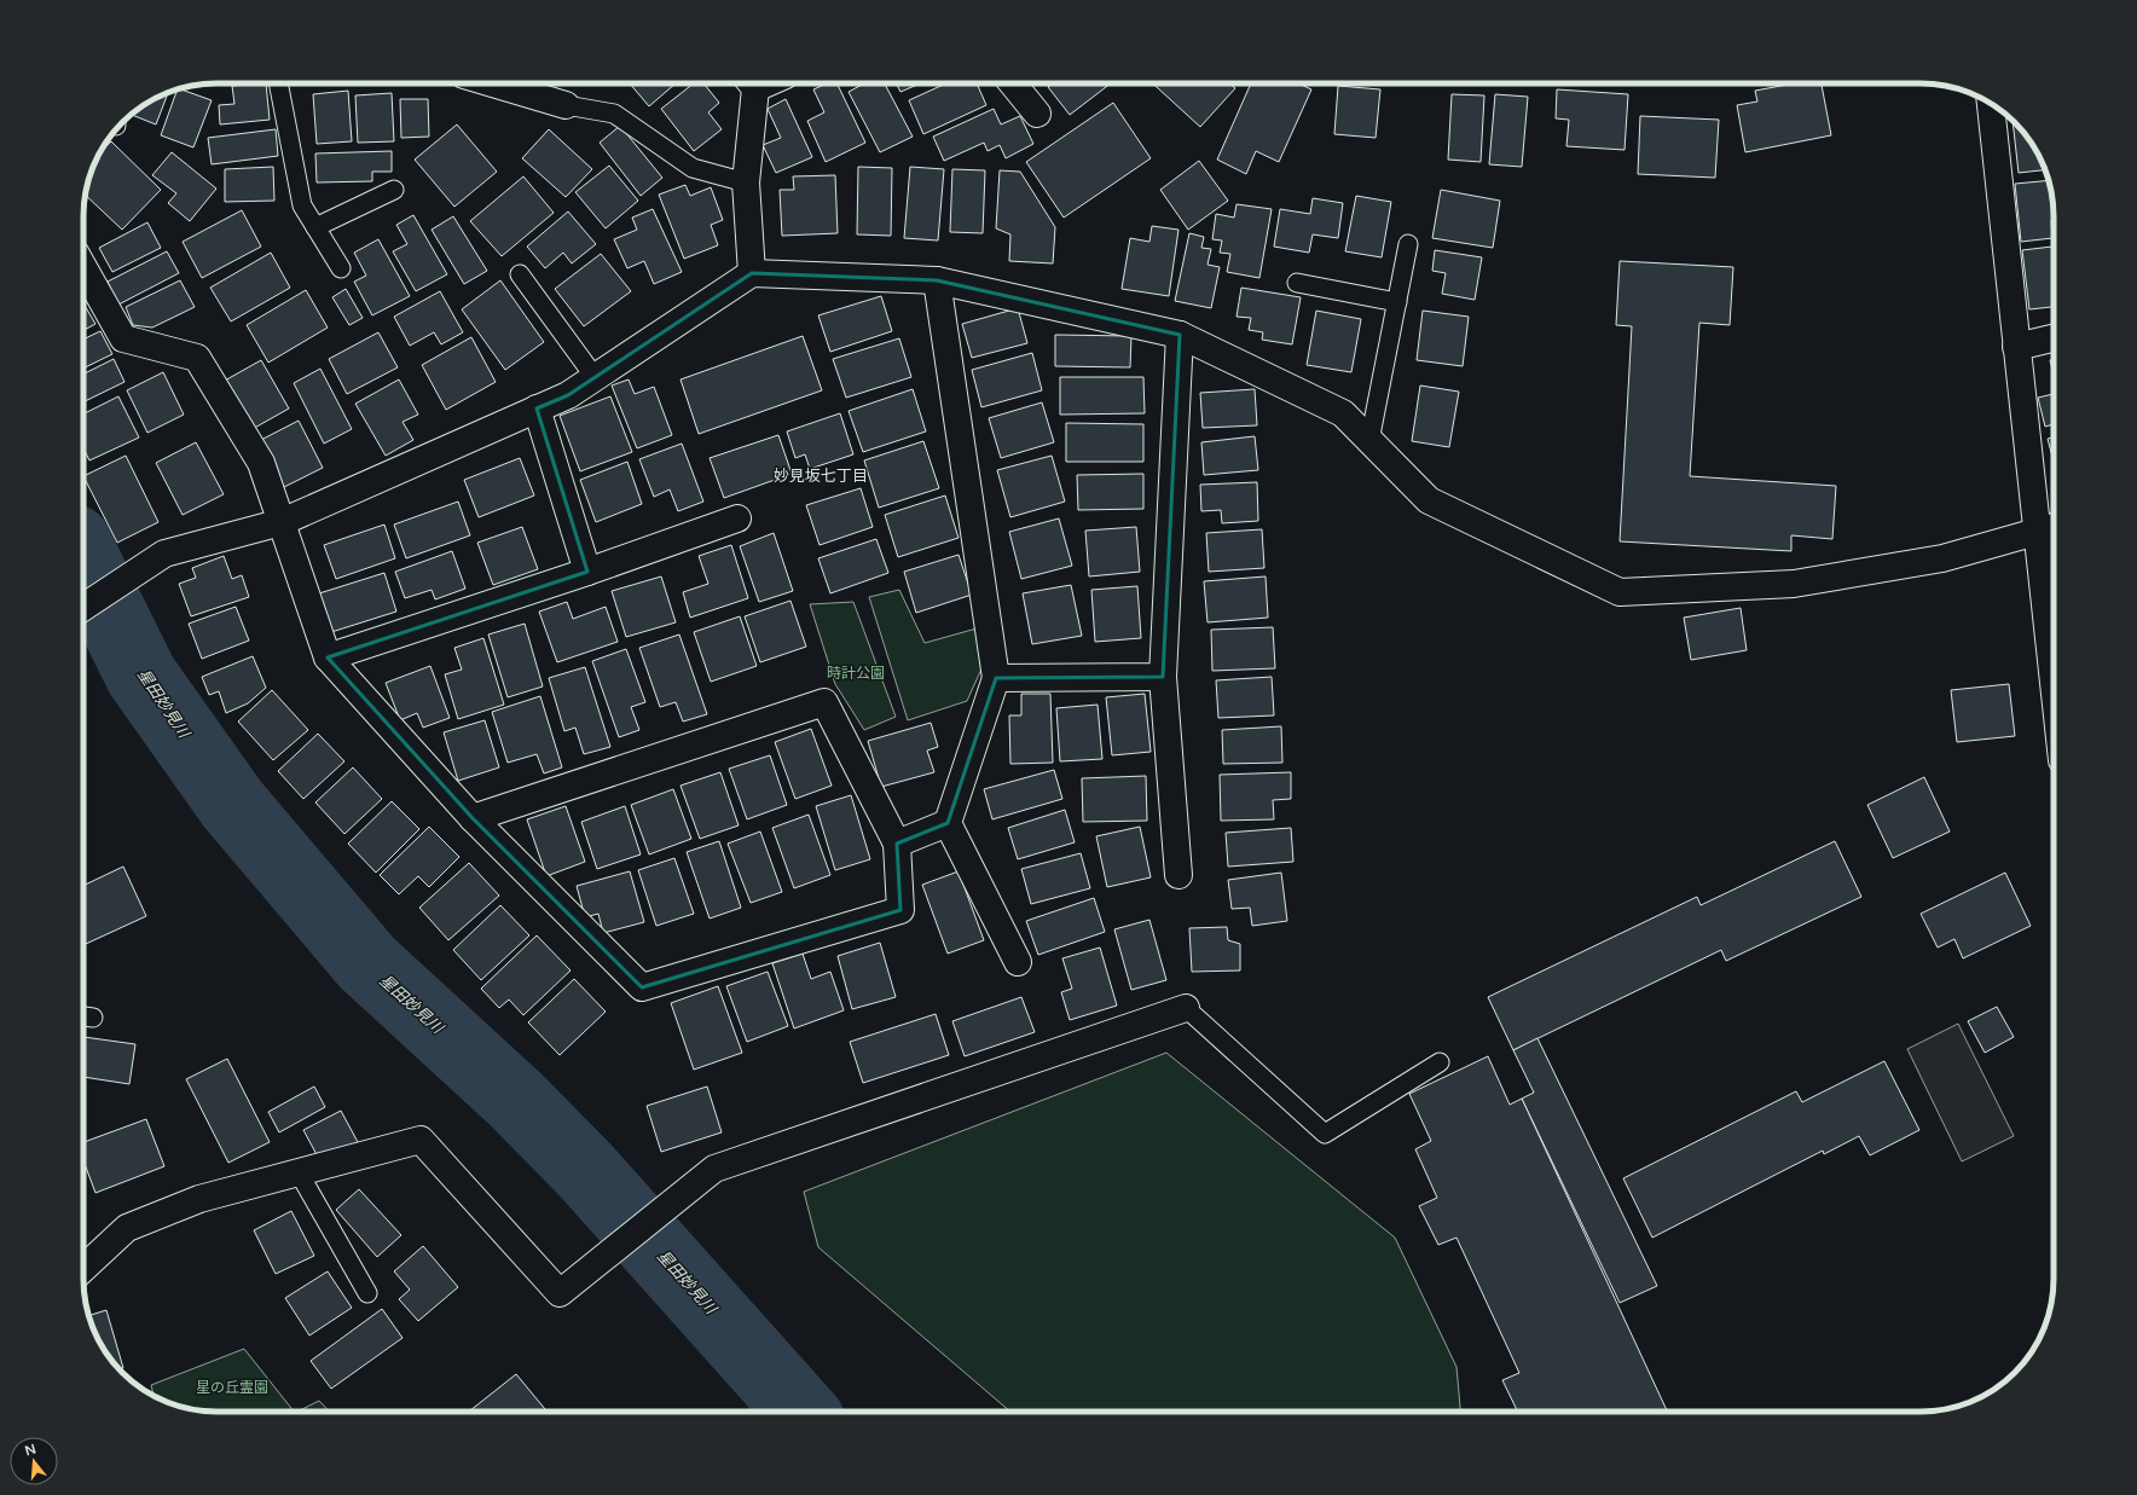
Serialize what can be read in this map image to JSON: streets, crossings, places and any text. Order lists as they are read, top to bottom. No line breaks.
{"districts":["妙見坂七丁目"],"water":["星田妙見川"],"parks":["時計公園","星の丘霊園"],"north":"top"}
